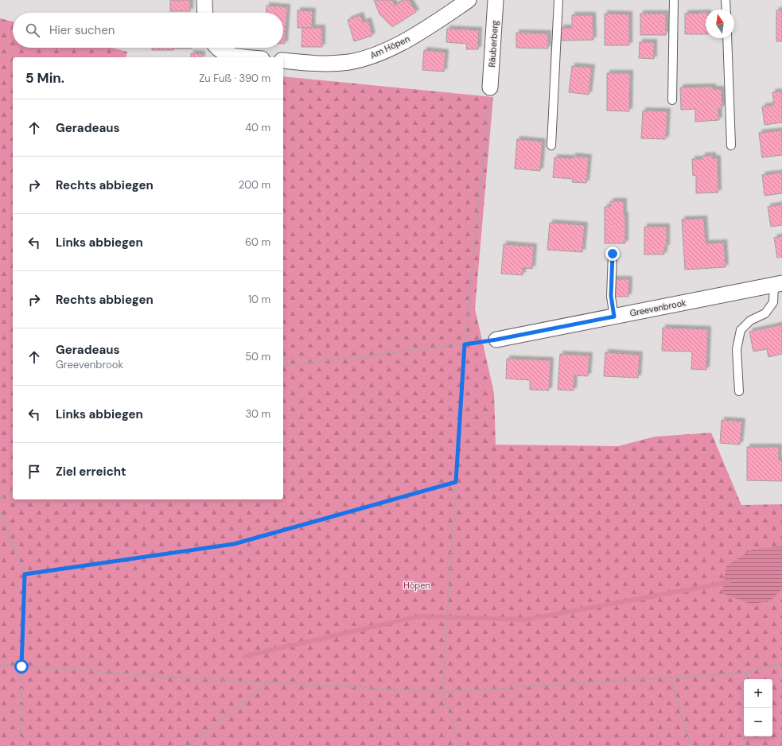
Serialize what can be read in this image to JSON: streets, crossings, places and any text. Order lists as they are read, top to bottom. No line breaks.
{"streets":{"street":["Räuberberg","Am Höpen","Greevenbrook"]},"parks":["Höpen"],"north":"top","page":{"search":"Hier suchen","heading":["5 Min.","Zu Fuß · 390 m"],"list":[["Geradeaus","40 m"],["Rechts abbiegen","200 m"],["Links abbiegen","60 m"],["Rechts abbiegen","10 m"],["Geradeaus","Greevenbrook","50 m"],["Links abbiegen","30 m"],"Ziel erreicht"],"map_buttons":["+","−"]}}
